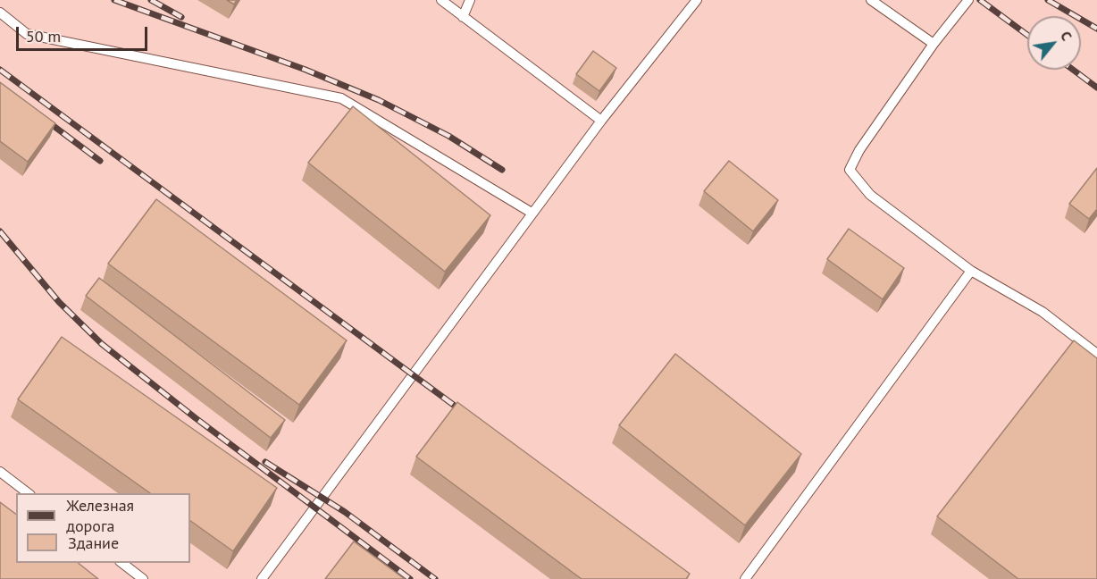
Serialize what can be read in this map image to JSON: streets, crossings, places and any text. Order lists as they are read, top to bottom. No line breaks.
{"legend":["Железная дорога","Здание"],"scale_bar":"50 m","north":"top right"}
